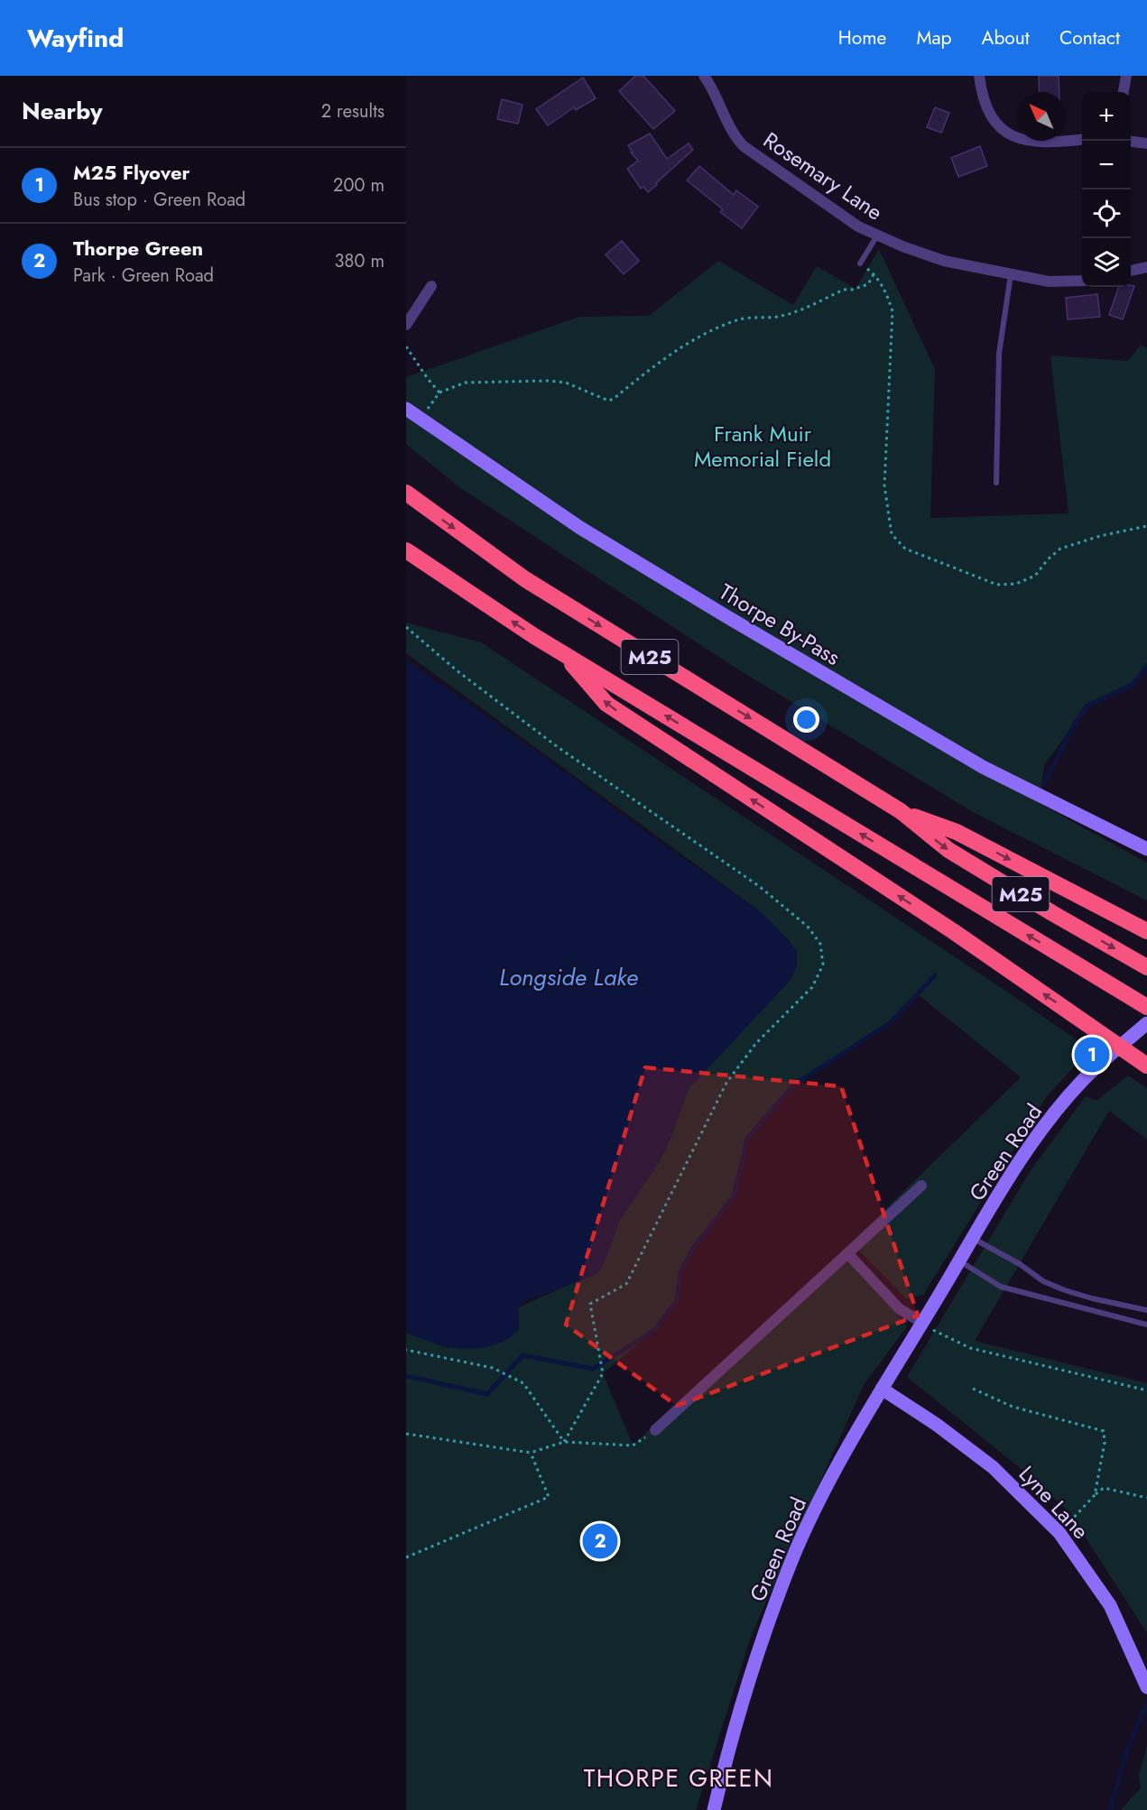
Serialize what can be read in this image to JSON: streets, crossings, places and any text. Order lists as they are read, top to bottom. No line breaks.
{"streets":{"highway":["M25"],"main road":["Thorpe By-Pass","Green Road","Lyne Lane"],"street":["Rosemary Lane"]},"crossings":[["Green Road","Lyne Lane"]],"districts":["THORPE GREEN"],"water":["Longside Lake"],"parks":["Frank Muir Memorial Field"],"north":"top left","page":{"header":"Wayfind","nav":["Home","Map","About","Contact"],"heading":["Nearby","2 results"],"map_buttons":["+","−"],"list":[{"mark":"1","name":"M25 Flyover","note":"Bus stop · Green Road","value":"200 m"},{"mark":"2","name":"Thorpe Green","note":"Park · Green Road","value":"380 m"}],"pins":["1","2"]}}
